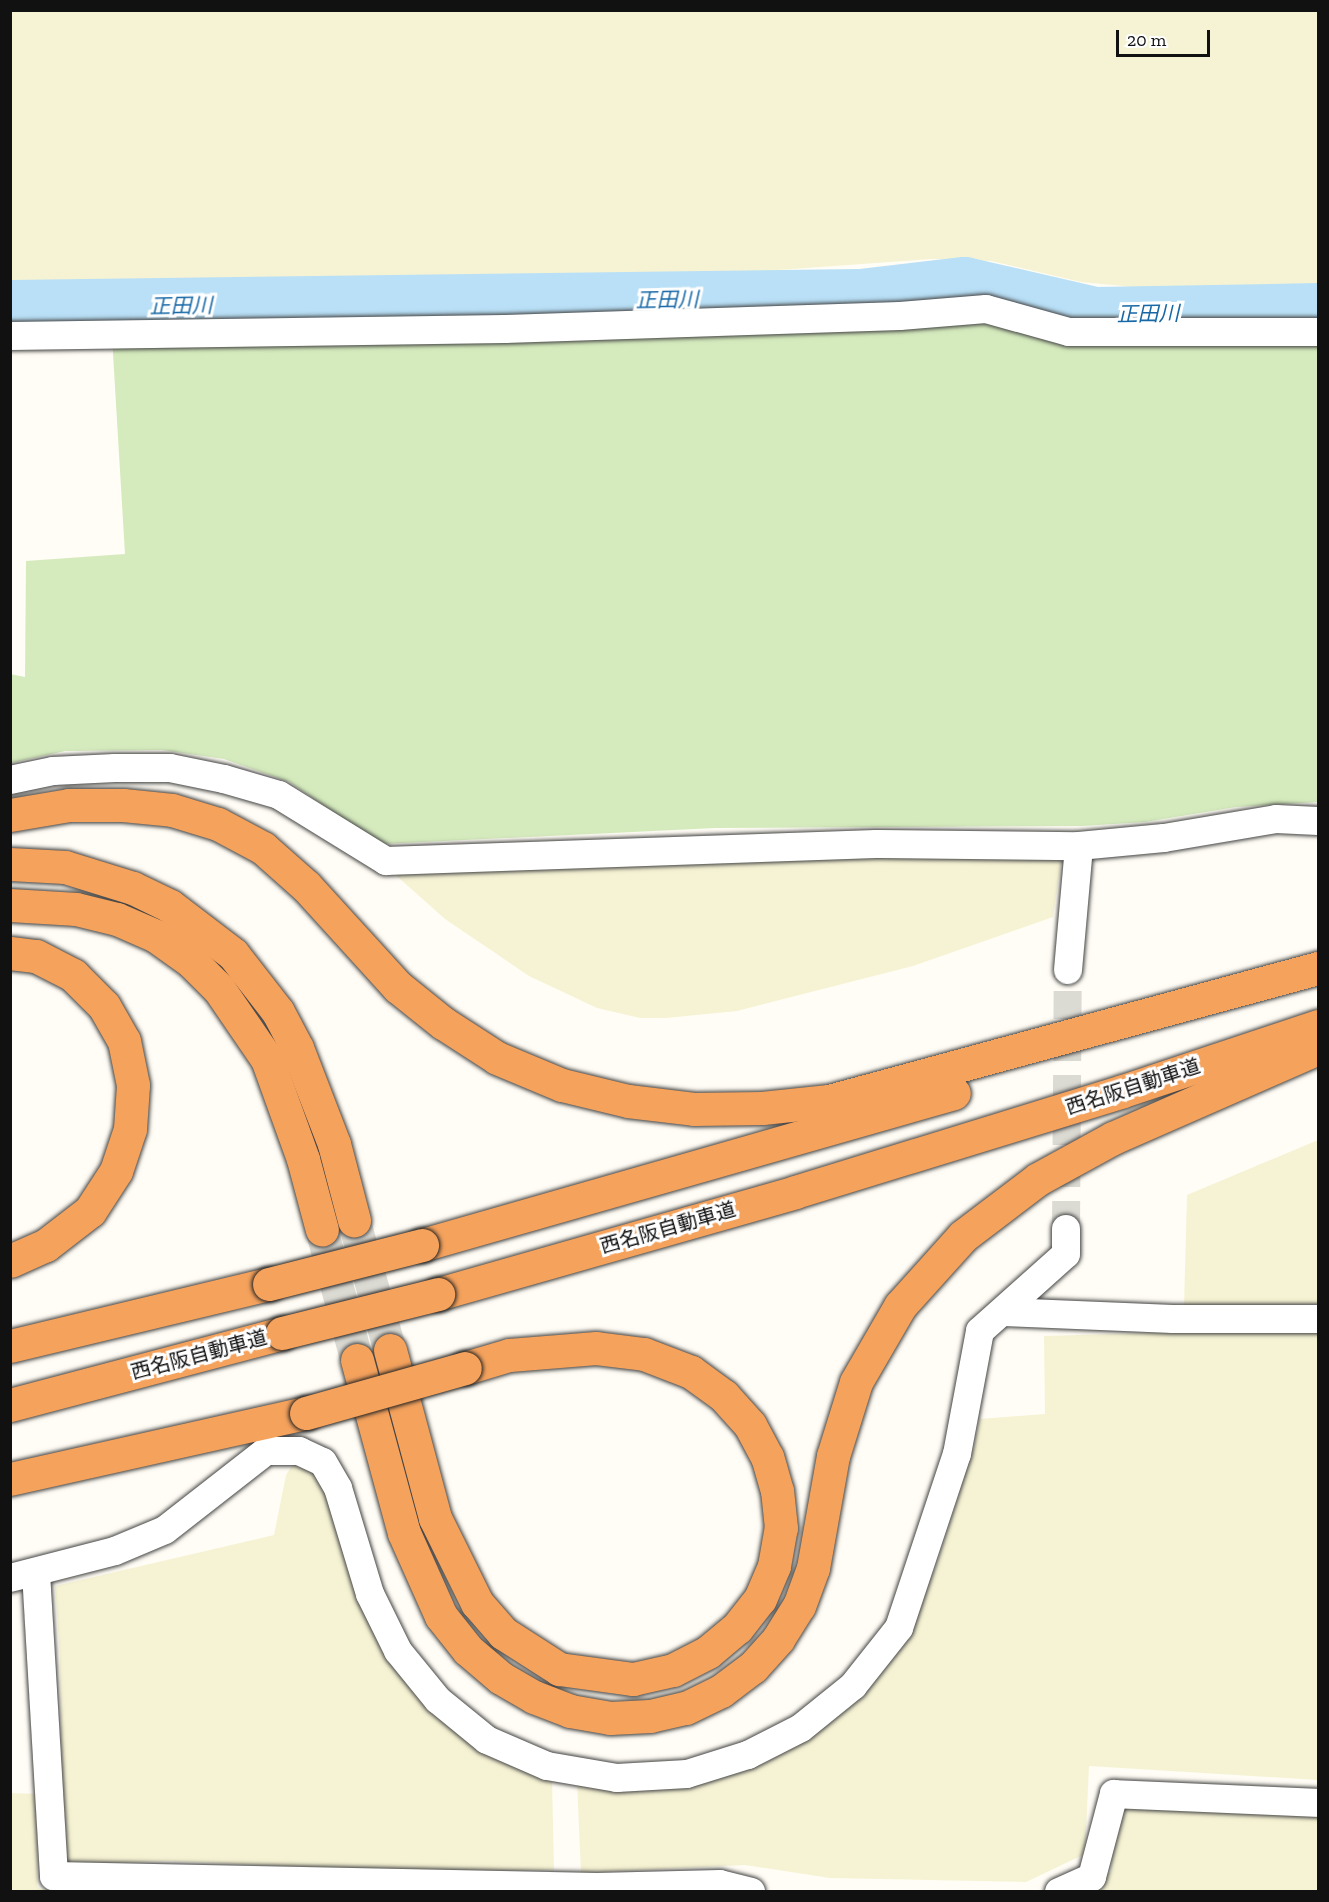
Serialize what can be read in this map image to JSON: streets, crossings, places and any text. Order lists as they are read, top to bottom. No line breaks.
{"streets":{"highway":["西名阪自動車道"]},"water":["正田川"],"scale_bar":"20 m"}
